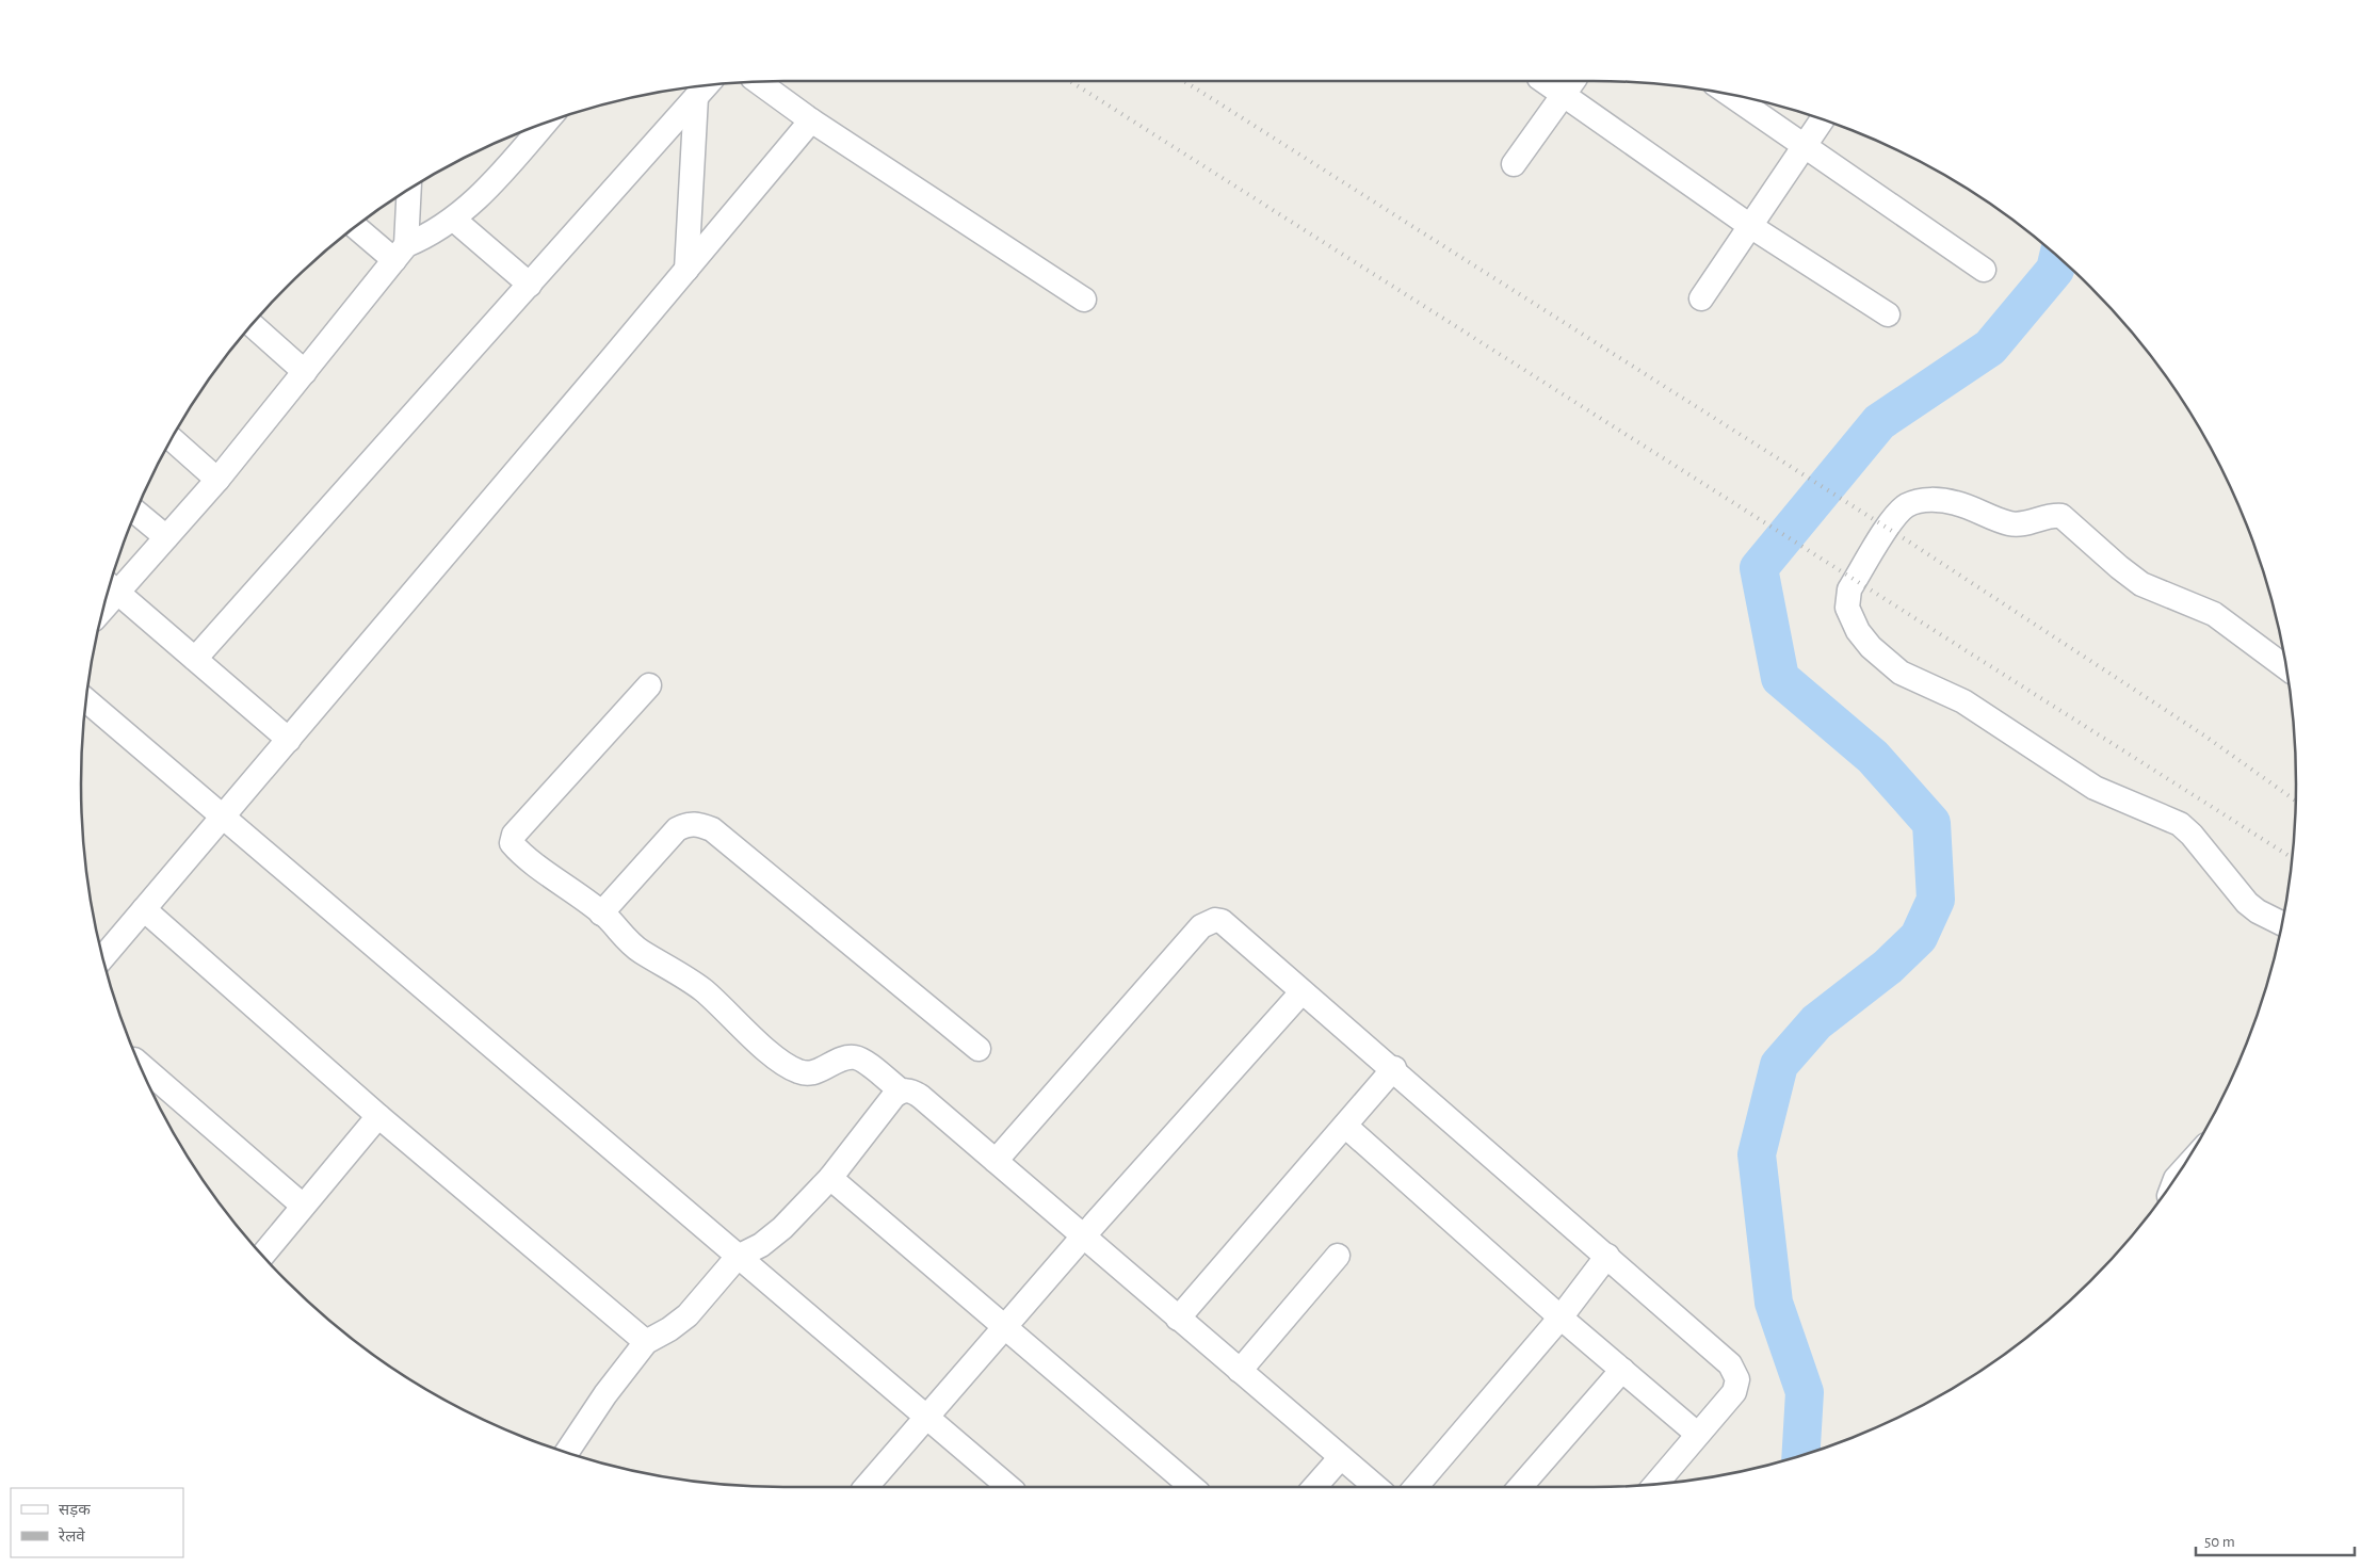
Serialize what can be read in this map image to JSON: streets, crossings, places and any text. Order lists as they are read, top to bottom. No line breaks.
{"legend":["सड़क","रेलवे"],"scale_bar":"50 m"}
